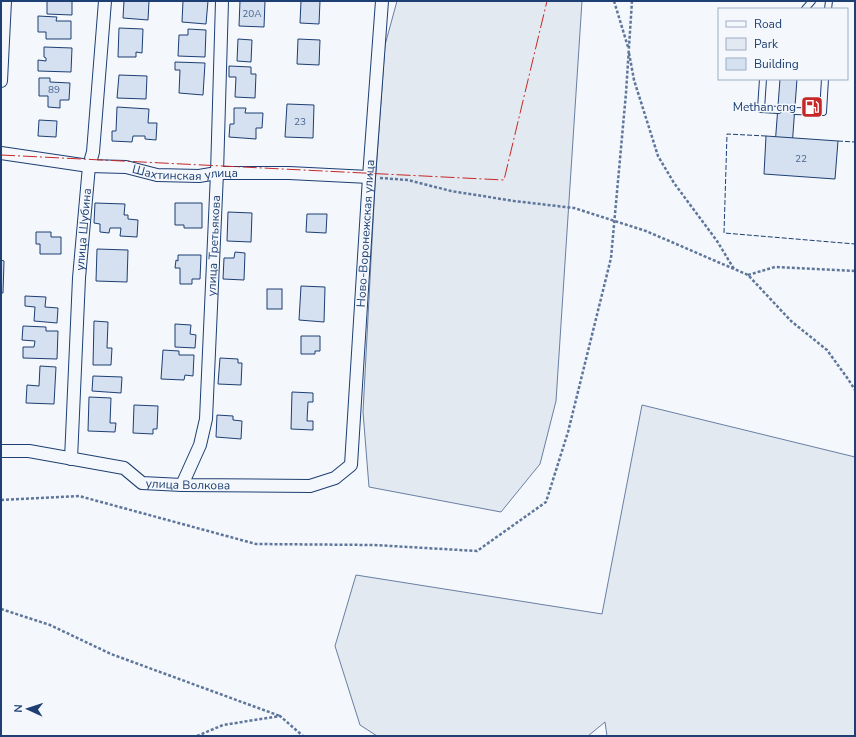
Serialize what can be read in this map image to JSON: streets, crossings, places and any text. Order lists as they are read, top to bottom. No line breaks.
{"streets":{"street":["Шахтинская улица","улица Шубина","Ново-Воронежская улица","улица Третьякова","улица Волкова"]},"crossings":[["Шахтинская улица","улица Шубина"],["Шахтинская улица","Ново-Воронежская улица"],["Шахтинская улица","улица Третьякова"],["улица Шубина","улица Волкова"],["Ново-Воронежская улица","улица Волкова"],["улица Третьякова","улица Волкова"]],"places":{"fuel station":["Methan cng"]},"house_numbers":["20А","89","23","22"],"legend":["Road","Park","Building"],"north":"left"}
